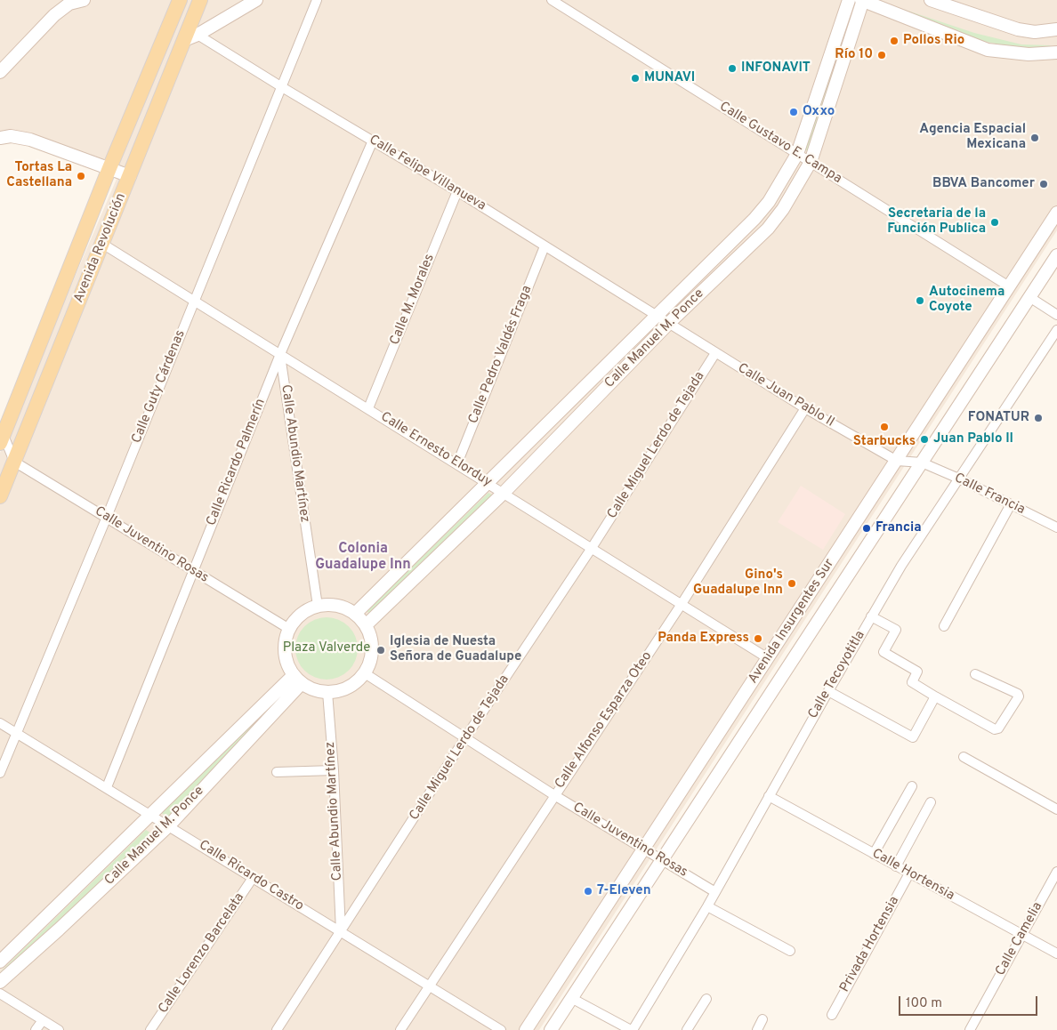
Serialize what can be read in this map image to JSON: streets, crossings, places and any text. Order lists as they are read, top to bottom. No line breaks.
{"streets":{"main road":["Avenida Revolución"],"street":["Calle Gustavo E. Campa","Calle Felipe Villanueva","Calle M. Morales","Calle Manuel M. Ponce","Calle Pedro Valdés Fraga","Calle Guty Cárdenas","Calle Juan Pablo II","Calle Miguel Lerdo de Tejada","Calle Ernesto Elorduy","Calle Abundio Martínez","Calle Ricardo Palmerín","Calle Francia","Calle Juventino Rosas","Avenida Insurgentes Sur","Calle Tecoyotitla","Calle Alfonso Esparza Oteo","Calle Hortensia","Calle Ricardo Castro","Calle Camelia","Privada Hortensia","Calle Lorenzo Barcelata"]},"crossings":[["Calle Gustavo E. Campa","Calle Manuel M. Ponce"],["Calle Gustavo E. Campa","Avenida Insurgentes Sur"],["Calle Felipe Villanueva","Avenida Revolución"],["Calle Felipe Villanueva","Calle M. Morales"],["Calle Felipe Villanueva","Calle Manuel M. Ponce"],["Calle Felipe Villanueva","Calle Pedro Valdés Fraga"],["Calle Felipe Villanueva","Calle Guty Cárdenas"],["Calle Felipe Villanueva","Calle Juan Pablo II"],["Calle Felipe Villanueva","Calle Ricardo Palmerín"],["Avenida Revolución","Calle Ernesto Elorduy"],["Avenida Revolución","Calle Juventino Rosas"],["Calle M. Morales","Calle Ernesto Elorduy"],["Calle Manuel M. Ponce","Calle Juan Pablo II"],["Calle Manuel M. Ponce","Calle Ernesto Elorduy"],["Calle Manuel M. Ponce","Calle Abundio Martínez"],["Calle Manuel M. Ponce","Calle Juventino Rosas"],["Calle Manuel M. Ponce","Calle Ricardo Castro"],["Calle Pedro Valdés Fraga","Calle Ernesto Elorduy"],["Calle Guty Cárdenas","Calle Ernesto Elorduy"],["Calle Guty Cárdenas","Calle Juventino Rosas"],["Calle Guty Cárdenas","Calle Ricardo Castro"],["Calle Juan Pablo II","Calle Miguel Lerdo de Tejada"],["Calle Juan Pablo II","Calle Francia"],["Calle Juan Pablo II","Avenida Insurgentes Sur"],["Calle Juan Pablo II","Calle Alfonso Esparza Oteo"],["Calle Miguel Lerdo de Tejada","Calle Ernesto Elorduy"],["Calle Miguel Lerdo de Tejada","Calle Abundio Martínez"],["Calle Miguel Lerdo de Tejada","Calle Juventino Rosas"],["Calle Miguel Lerdo de Tejada","Calle Ricardo Castro"],["Calle Ernesto Elorduy","Calle Abundio Martínez"],["Calle Ernesto Elorduy","Calle Ricardo Palmerín"],["Calle Ernesto Elorduy","Avenida Insurgentes Sur"],["Calle Ernesto Elorduy","Calle Alfonso Esparza Oteo"],["Calle Abundio Martínez","Calle Ricardo Palmerín"],["Calle Abundio Martínez","Calle Juventino Rosas"],["Calle Abundio Martínez","Calle Ricardo Castro"],["Calle Ricardo Palmerín","Calle Juventino Rosas"],["Calle Ricardo Palmerín","Calle Ricardo Castro"],["Calle Francia","Avenida Insurgentes Sur"],["Calle Francia","Calle Tecoyotitla"],["Calle Juventino Rosas","Avenida Insurgentes Sur"],["Calle Juventino Rosas","Calle Tecoyotitla"],["Calle Juventino Rosas","Calle Alfonso Esparza Oteo"],["Calle Tecoyotitla","Calle Hortensia"],["Calle Alfonso Esparza Oteo","Calle Ricardo Castro"],["Calle Hortensia","Calle Camelia"],["Calle Hortensia","Privada Hortensia"],["Calle Ricardo Castro","Calle Lorenzo Barcelata"]],"districts":["Colonia Guadalupe Inn"],"parks":["Plaza Valverde"],"places":["Pollos Rio","Río 10","INFONAVIT","MUNAVI","Oxxo","Agencia Espacial Mexicana","Tortas La Castellana","BBVA Bancomer","Secretaria de la Función Publica","Autocinema Coyote","FONATUR","Starbucks","Juan Pablo II","Francia","Gino's Guadalupe Inn","Panda Express","Iglesia de Nuesta Señora de Guadalupe","7-Eleven"],"scale_bar":"100 m"}
